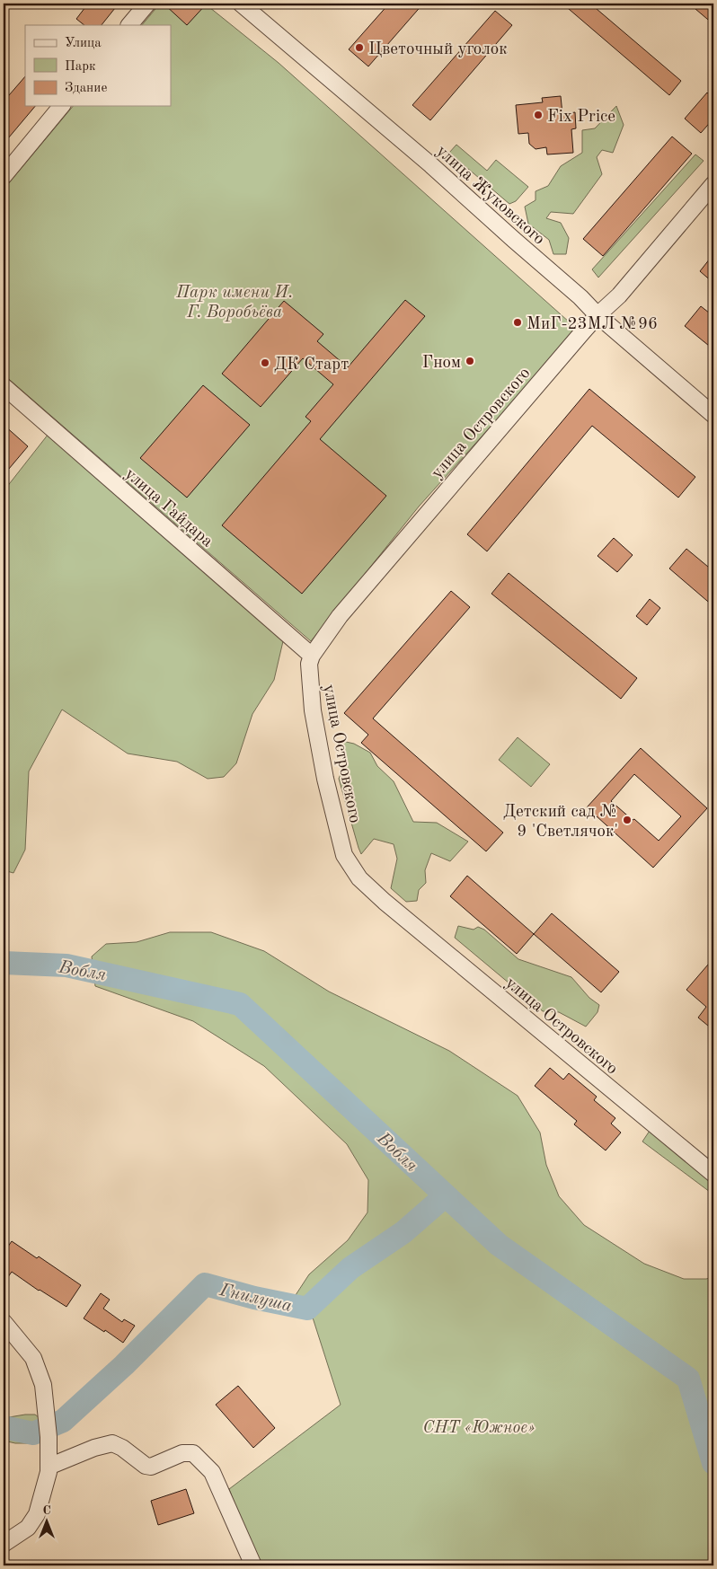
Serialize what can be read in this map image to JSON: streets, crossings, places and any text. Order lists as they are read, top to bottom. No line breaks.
{"streets":{"street":["улица Жуковского","улица Островского","улица Гайдара"]},"crossings":[["улица Жуковского","улица Островского"],["улица Островского","улица Гайдара"]],"water":["Вобля","Гнилуша"],"parks":["Парк имени И. Г. Воробьёва","СНТ «Южное»"],"places":["Цветочный уголок","Fix Price","МиГ-23МЛ №96","Гном","ДК Старт","Детский сад № 9 'Светлячок'"],"legend":["Улица","Парк","Здание"],"north":"top"}
